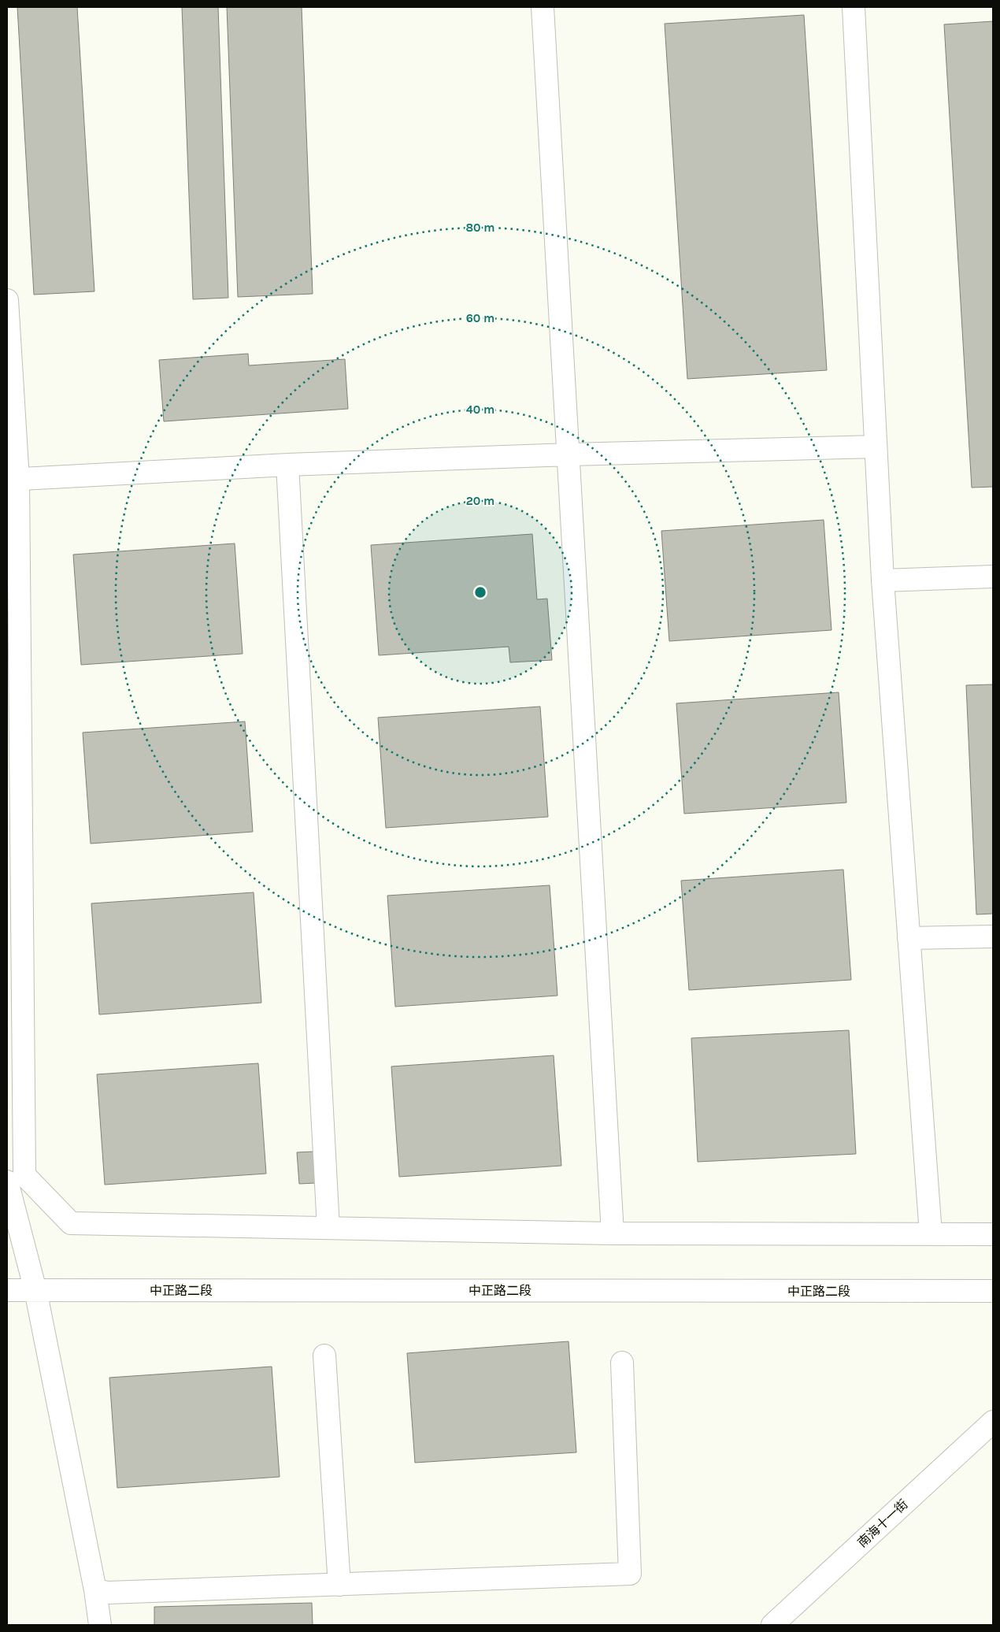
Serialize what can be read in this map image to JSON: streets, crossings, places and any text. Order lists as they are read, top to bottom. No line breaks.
{"streets":{"street":["中正路二段","南海十一街"]},"rings":["80 m","60 m","40 m","20 m"]}
